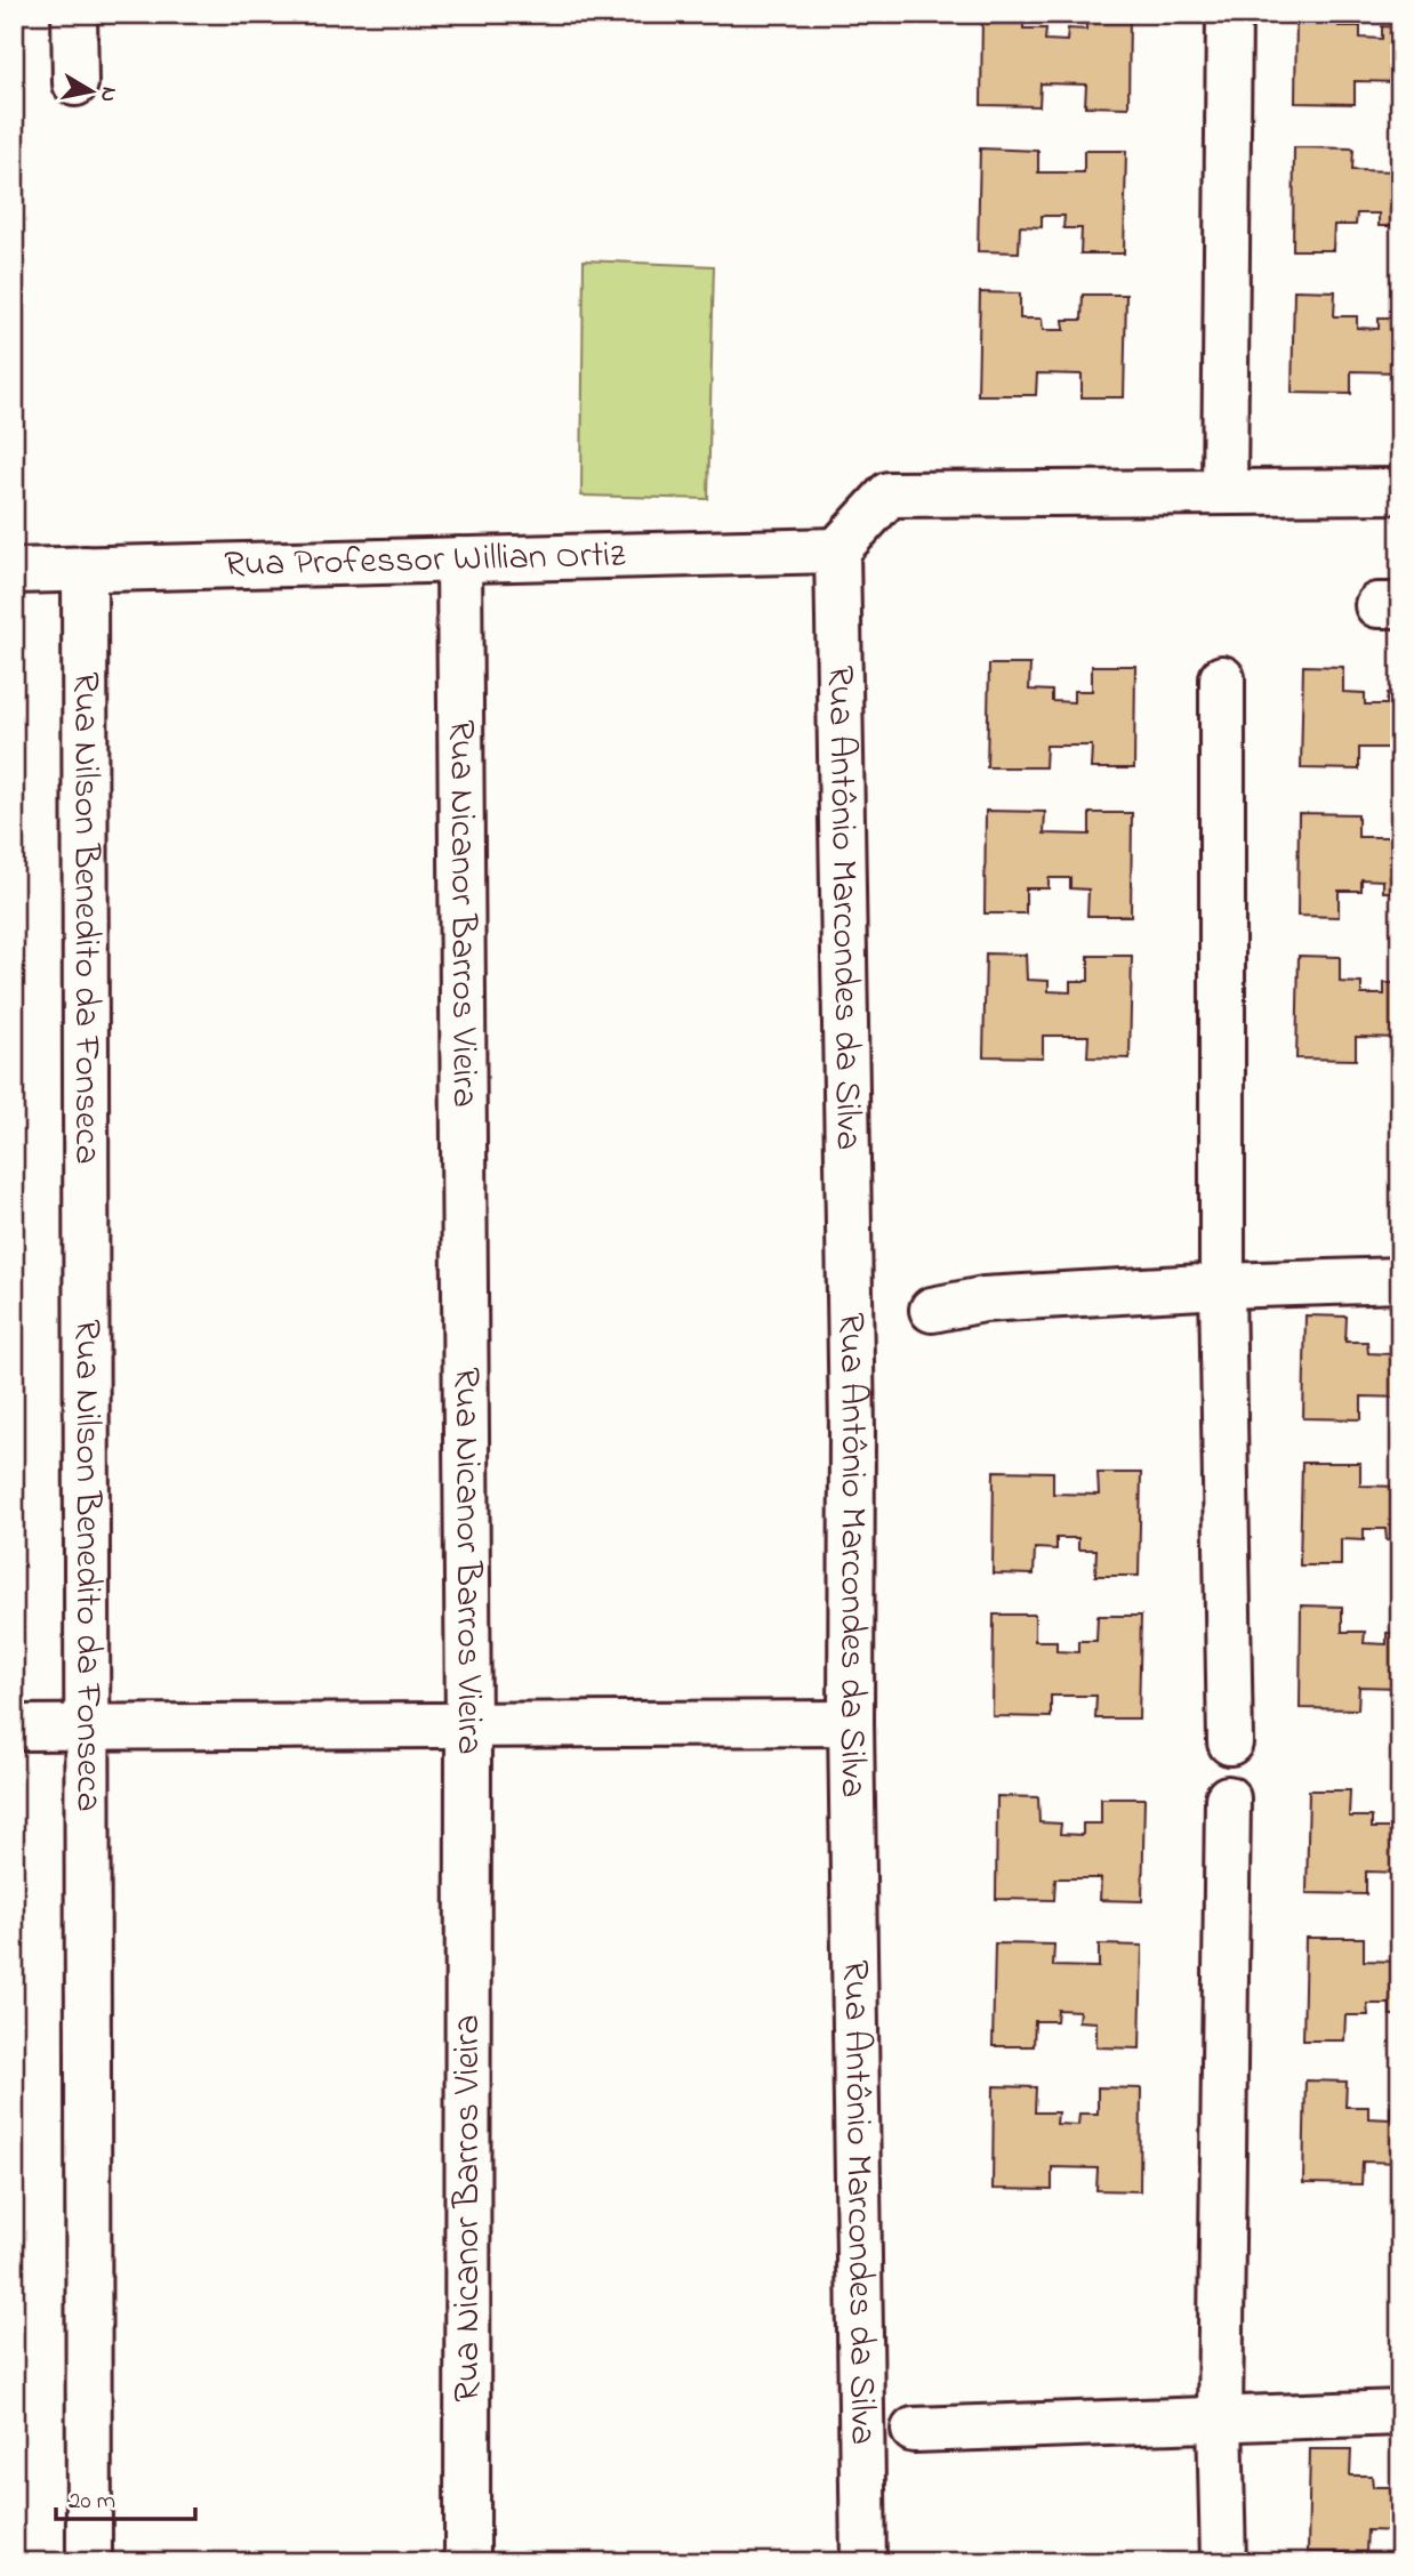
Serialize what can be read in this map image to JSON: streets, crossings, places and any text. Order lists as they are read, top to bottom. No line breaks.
{"streets":{"street":["Rua Professor Willian Ortiz","Rua Antônio Marcondes da Silva","Rua Nicanor Barros Vieira","Rua Nilson Benedito da Fonseca"]},"crossings":[["Rua Professor Willian Ortiz","Rua Antônio Marcondes da Silva"],["Rua Professor Willian Ortiz","Rua Nicanor Barros Vieira"],["Rua Professor Willian Ortiz","Rua Nilson Benedito da Fonseca"]],"scale_bar":"20 m","north":"right"}
